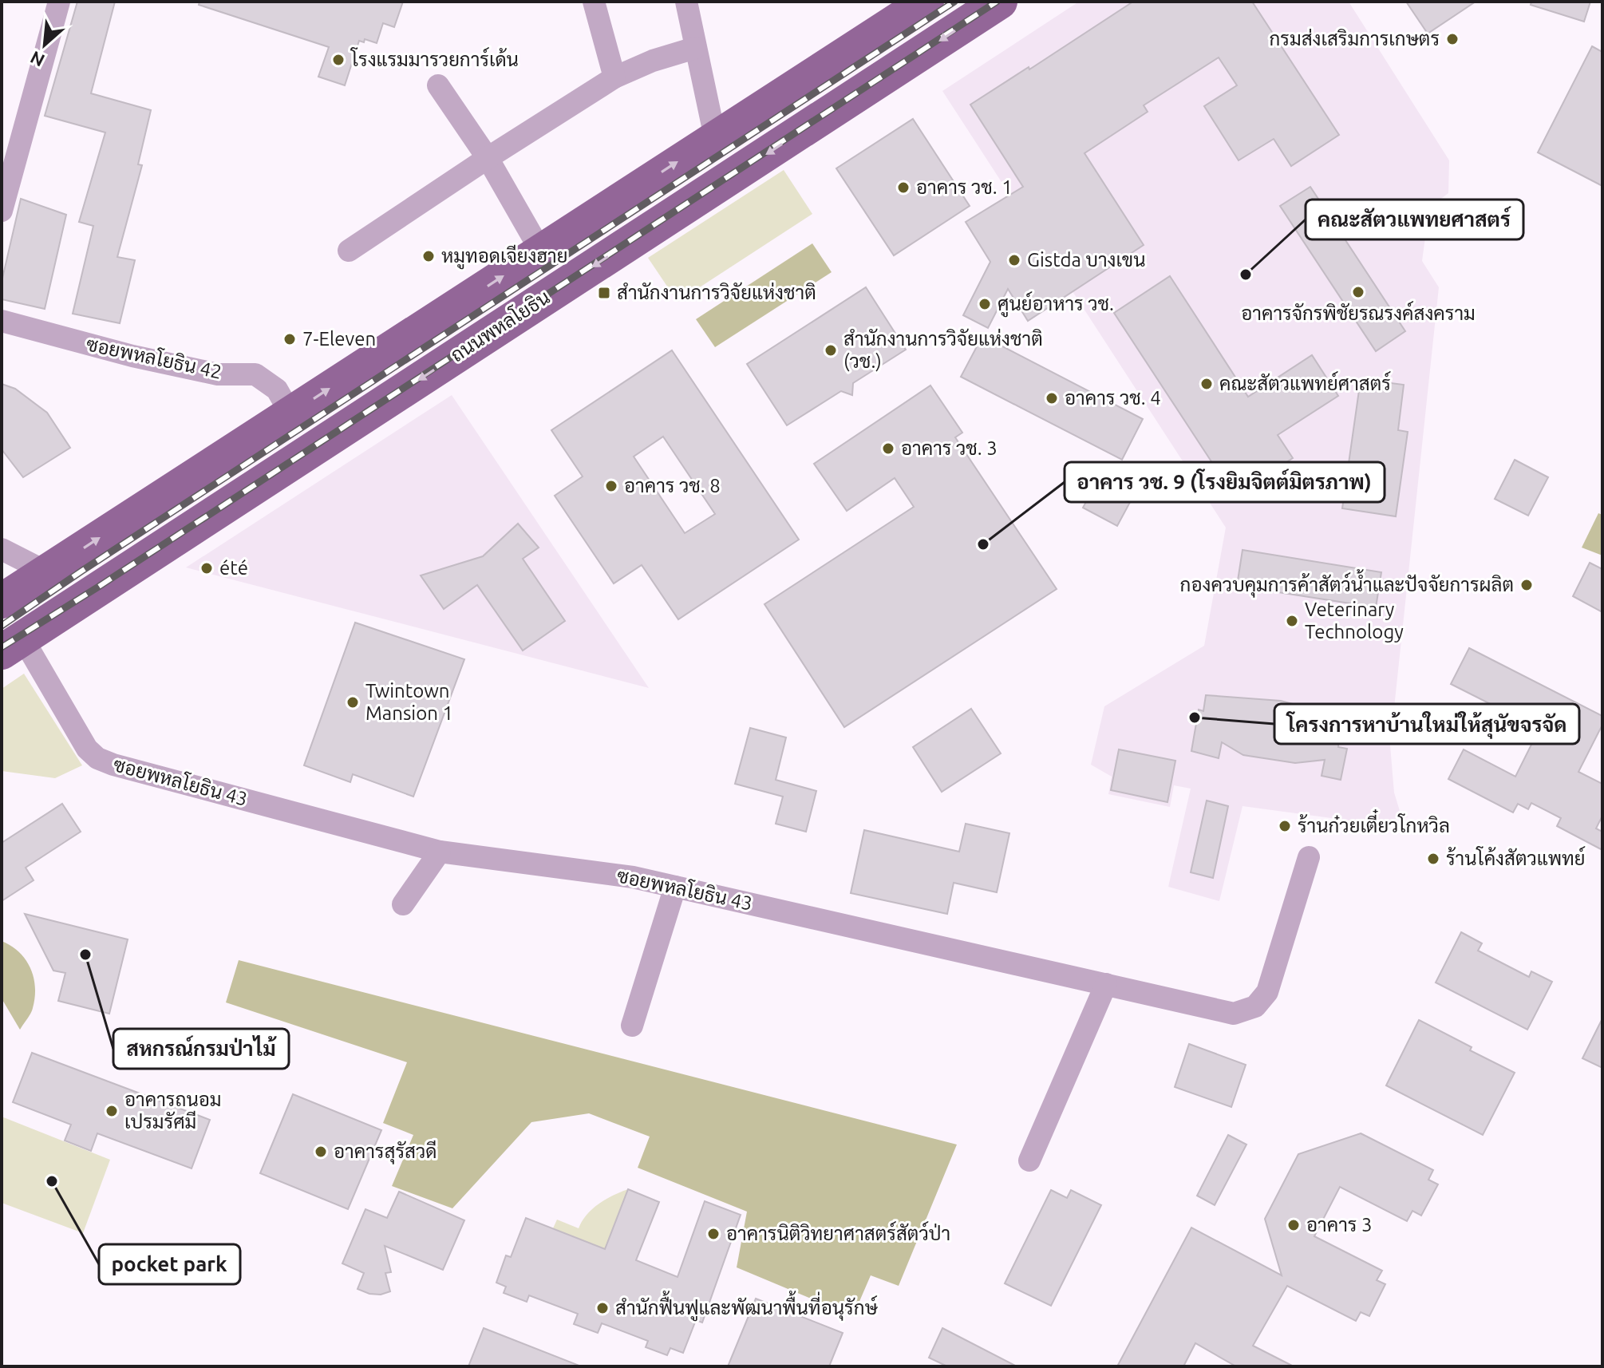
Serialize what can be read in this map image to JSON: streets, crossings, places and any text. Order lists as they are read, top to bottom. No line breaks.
{"streets":{"main road":["ถนนพหลโยธิน"],"street":["ซอยพหลโยธิน 42","ซอยพหลโยธิน 43"]},"crossings":[["ถนนพหลโยธิน","ซอยพหลโยธิน 43"]],"places":{"other":["กรมส่งเสริมการเกษตร","โรงแรมมารวยการ์เด้น","อาคาร วช. 1","หมูทอดเจียงฮาย","Gistda บางเขน","คณะสัตวแพทยศาสตร์","อาคารจักรพิชัยรณรงค์สงคราม","ศูนย์อาหาร วช.","7-Eleven","สำนักงานการวิจัยแห่งชาติ (วช.)","คณะสัตวแพทย์ศาสตร์","อาคาร วช. 4","อาคาร วช. 3","อาคาร วช. 8","อาคาร วช. 9 (โรงยิมจิตต์มิตรภาพ)","été","กองควบคุมการค้าสัตว์น้ำและปัจจัยการผลิต","Veterinary Technology","Twintown Mansion 1","โครงการหาบ้านใหม่ให้สุนัขจรจัด","ร้านก๋วยเตี๋ยวโกหวิล","ร้านโค้งสัตวแพทย์","สหกรณ์กรมป่าไม้","อาคารถนอม เปรมรัศมี","อาคารสุรัสวดี","pocket park","อาคาร 3","อาคารนิติวิทยาศาสตร์สัตว์ป่า","สำนักฟื้นฟูและพัฒนาพื้นที่อนุรักษ์"],"transit":["สำนักงานการวิจัยแห่งชาติ"]},"north":"bottom left"}
